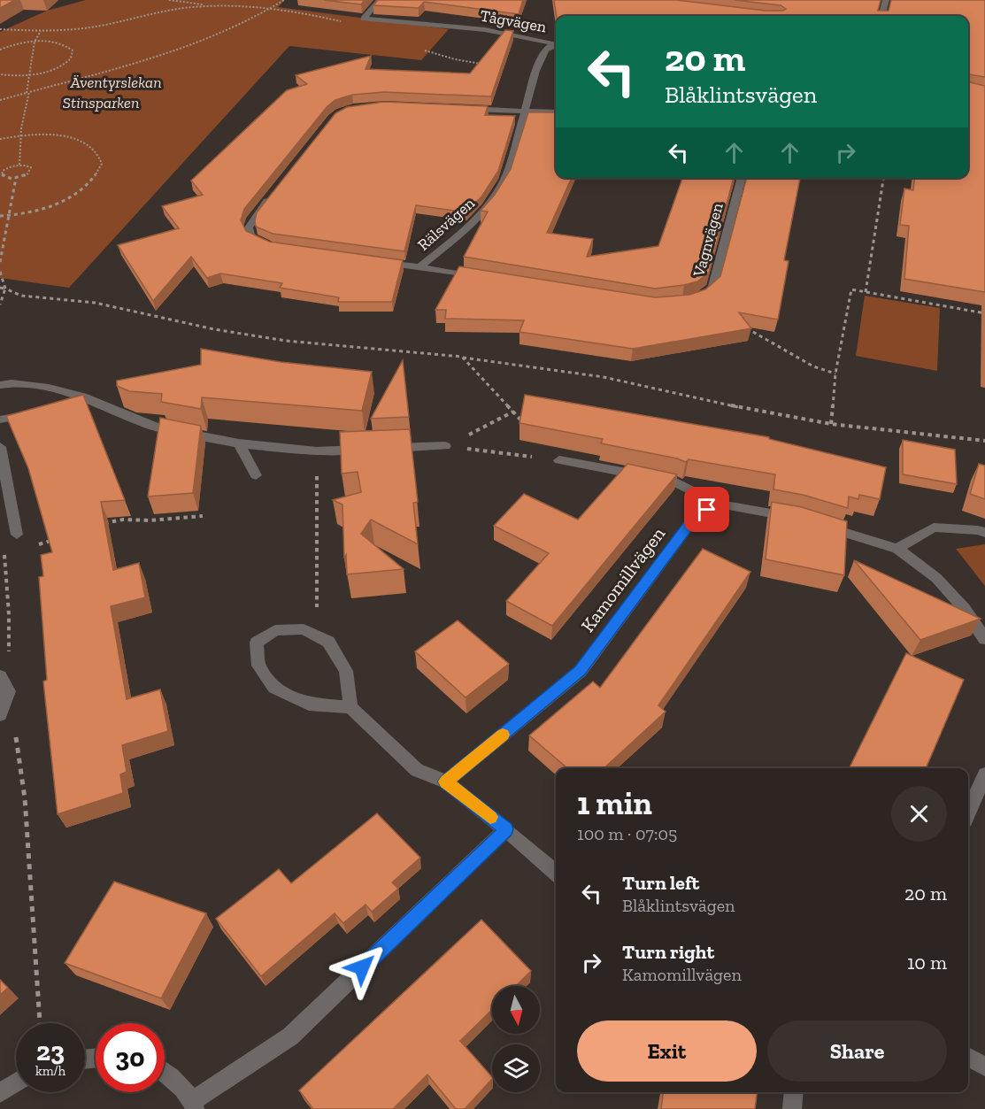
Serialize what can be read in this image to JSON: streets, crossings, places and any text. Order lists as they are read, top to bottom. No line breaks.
{"streets":{"street":["Tågvägen","Rälsvägen","Vagnvägen","Kamomillvägen"]},"crossings":[["Tågvägen","Rälsvägen"]],"parks":["Äventyrslekan","Stinsparken"],"north":"bottom","page":{"turn":["20 m","Blåklintsvägen"],"heading":["1 min","100 m · 07:05"],"list":[{"name":"Turn left","note":"Blåklintsvägen","value":"20 m"},{"name":"Turn right","note":"Kamomillvägen","value":"10 m"}],"buttons":["Exit","Share"],"speed":"23 km/h","limit":"30"}}
